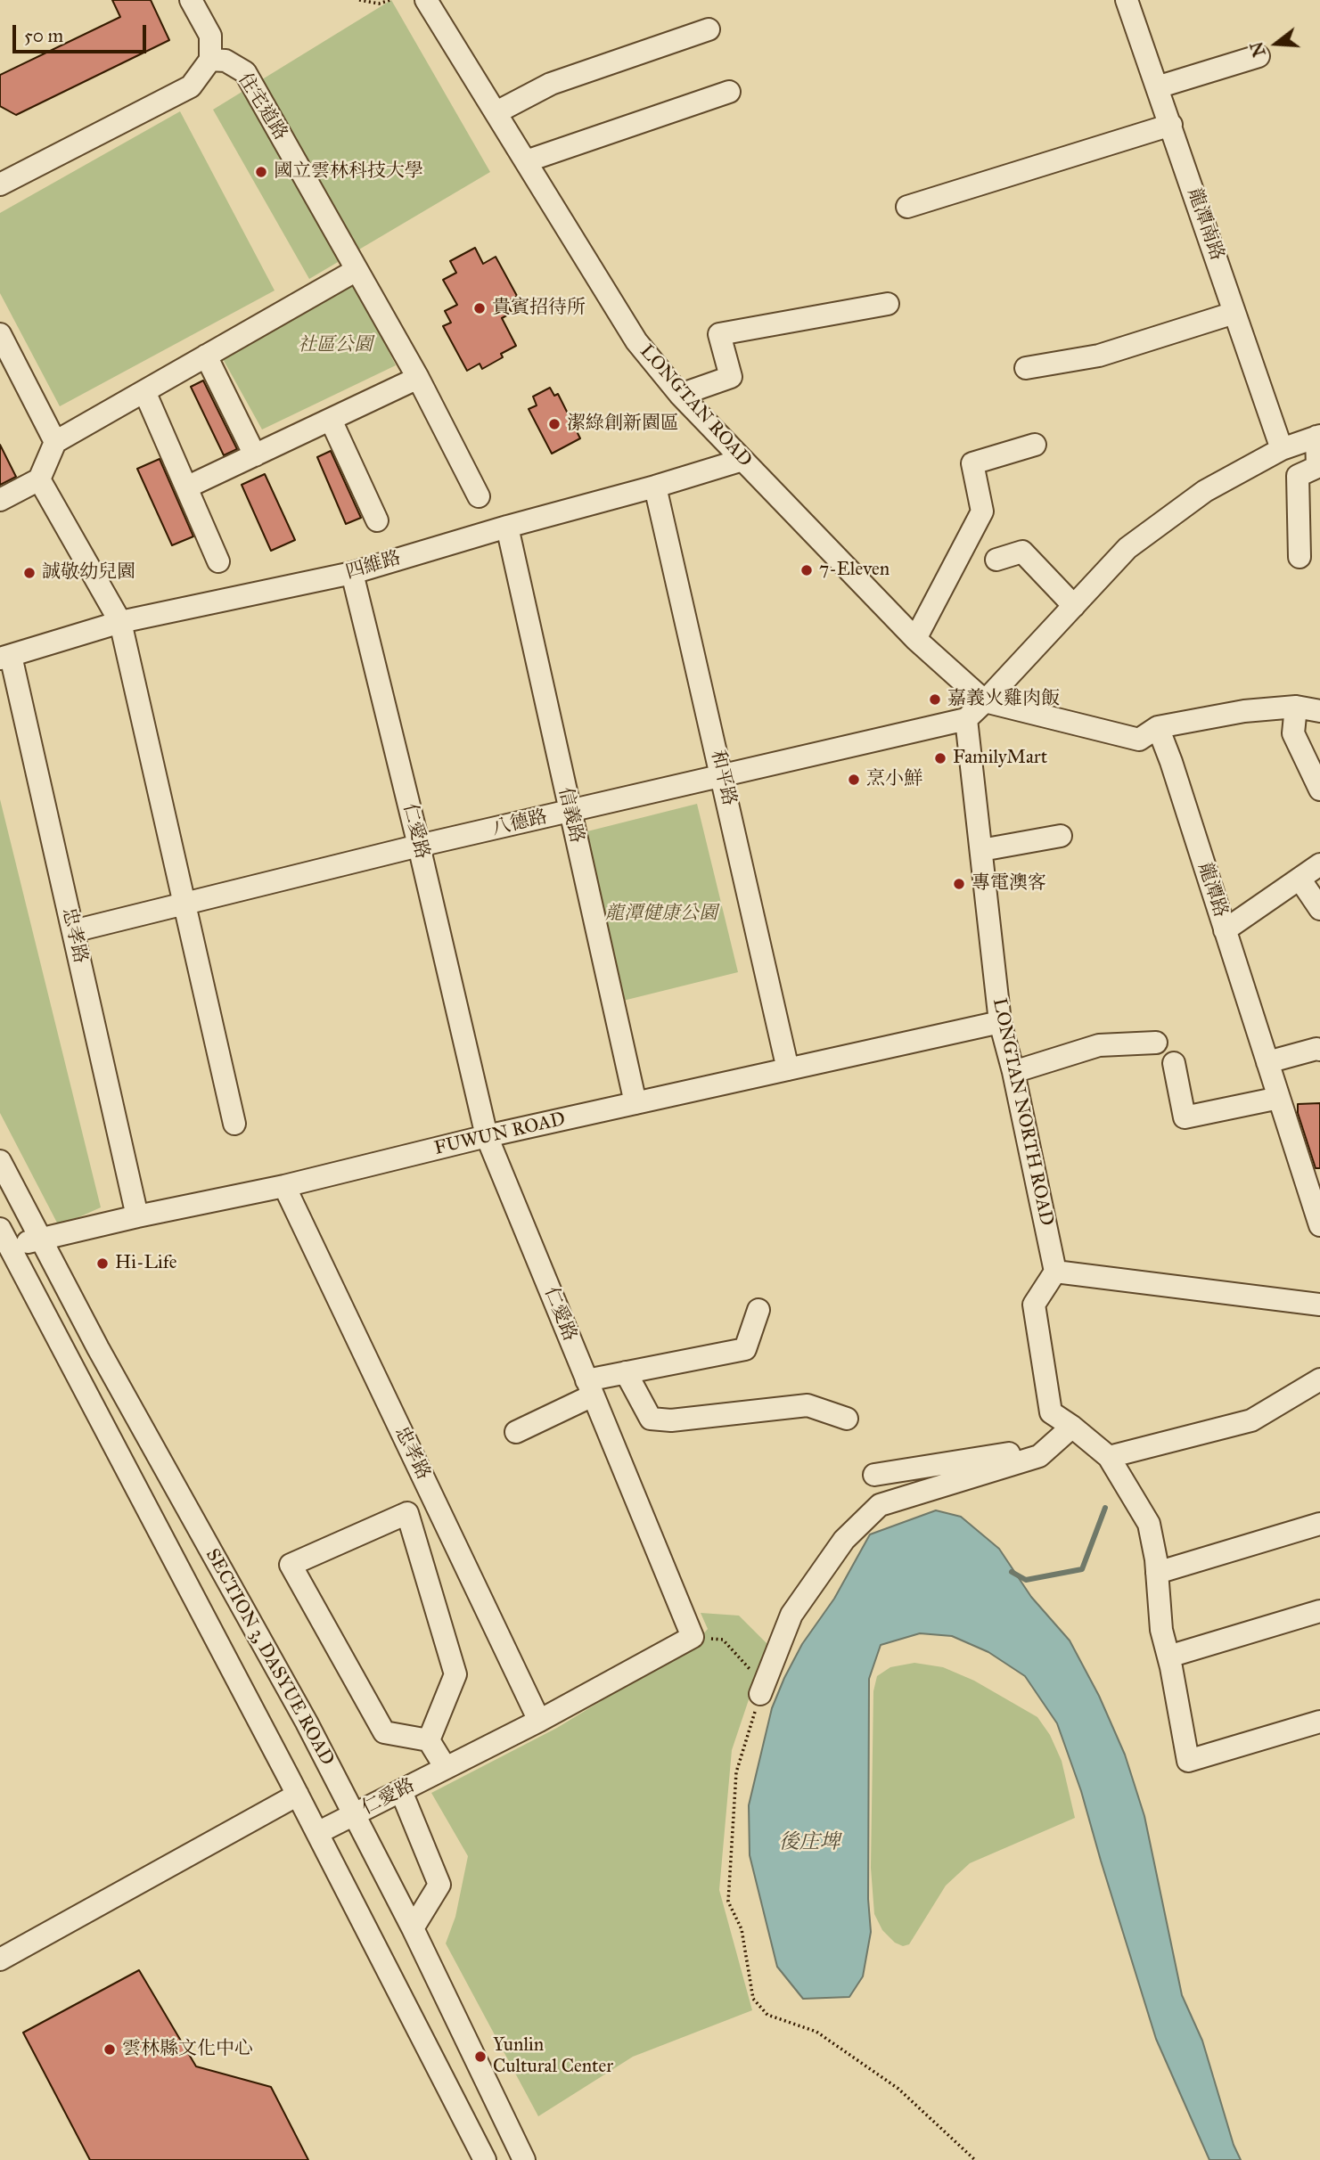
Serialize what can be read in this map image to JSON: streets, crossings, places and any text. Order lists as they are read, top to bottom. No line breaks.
{"streets":{"street":["住宅道路","龍潭南路","LONGTAN ROAD","四維路","和平路","信義路","八德路","仁愛路","龍潭路","忠孝路","LONGTAN NORTH ROAD","FUWUN ROAD","SECTION 3, DASYUE ROAD"]},"crossings":[["LONGTAN ROAD","四維路"],["四維路","和平路"],["四維路","信義路"],["四維路","仁愛路"],["四維路","忠孝路"],["和平路","八德路"],["和平路","FUWUN ROAD"],["信義路","八德路"],["信義路","FUWUN ROAD"],["八德路","仁愛路"],["八德路","忠孝路"],["八德路","LONGTAN NORTH ROAD"],["仁愛路","忠孝路"],["仁愛路","FUWUN ROAD"],["仁愛路","SECTION 3, DASYUE ROAD"],["忠孝路","FUWUN ROAD"],["LONGTAN NORTH ROAD","FUWUN ROAD"],["FUWUN ROAD","SECTION 3, DASYUE ROAD"]],"water":["後庄埤"],"parks":["社區公園","龍潭健康公園"],"places":["國立雲林科技大學","貴賓招待所","潔綠創新園區","7-Eleven","誠敬幼兒園","嘉義火雞肉飯","FamilyMart","烹小鮮","專電澳客","Hi-Life","雲林縣文化中心","Yunlin Cultural Center"],"scale_bar":"50 m","north":"left"}
